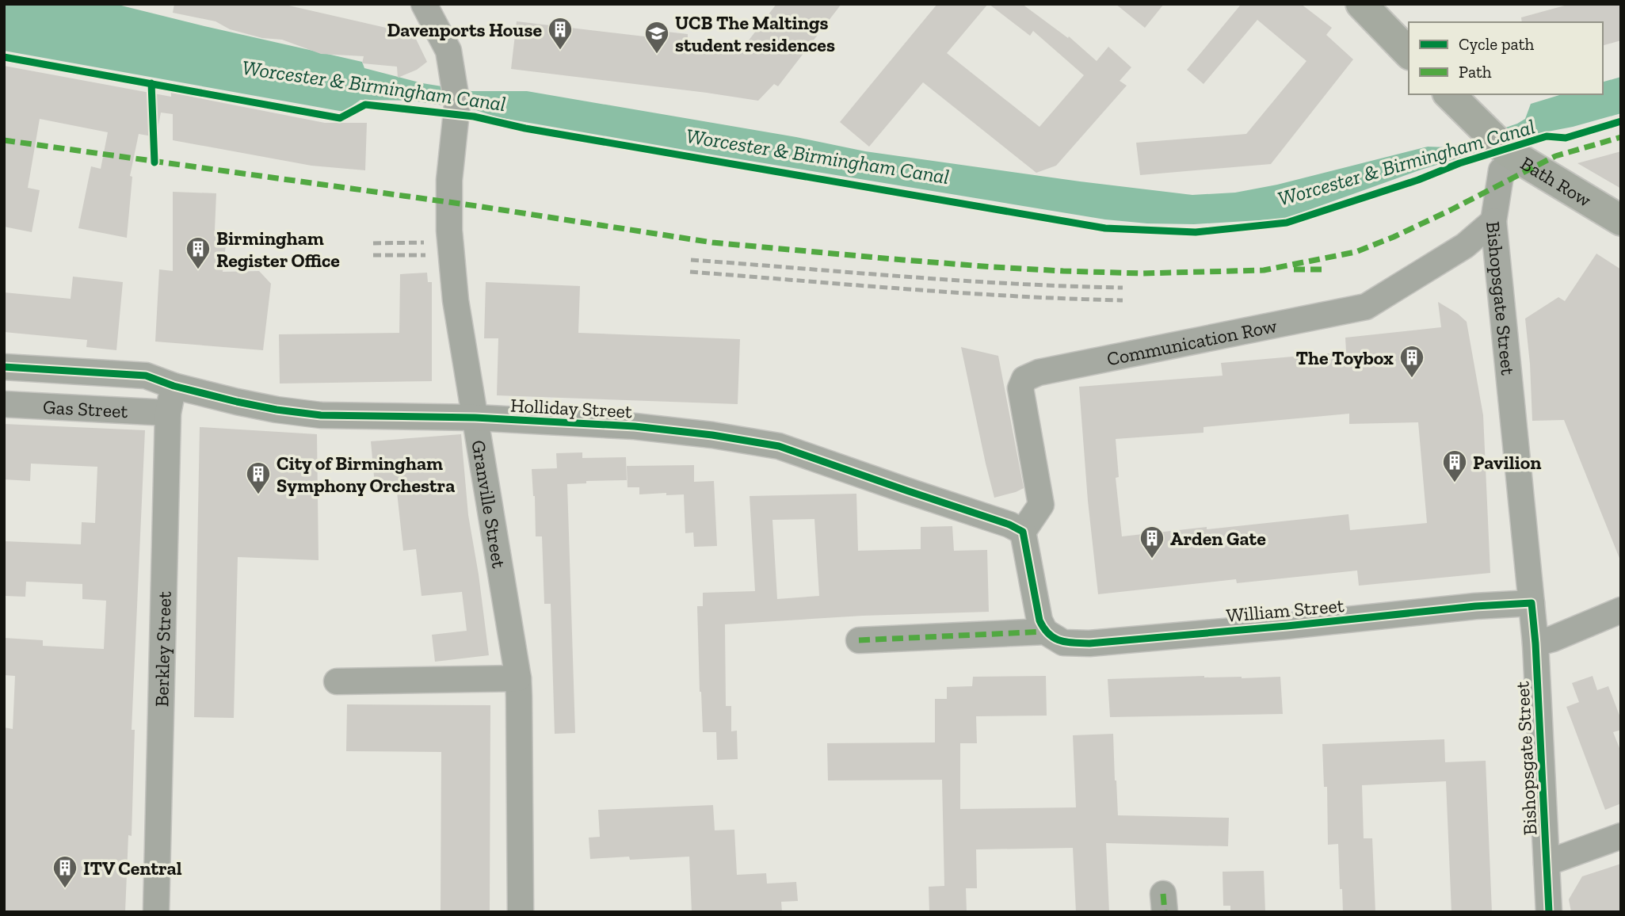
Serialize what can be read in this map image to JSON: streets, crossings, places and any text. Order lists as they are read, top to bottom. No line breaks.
{"streets":{"main road":["Bath Row"],"street":["Bishopsgate Street","Communication Row","Gas Street","Holliday Street","Granville Street","William Street","Berkley Street"]},"crossings":[["Bath Row","Bishopsgate Street"],["Bishopsgate Street","Communication Row"],["Bishopsgate Street","William Street"],["Communication Row","Holliday Street"],["Gas Street","Berkley Street"],["Holliday Street","Granville Street"],["Holliday Street","Berkley Street"]],"water":["Worcester & Birmingham Canal"],"places":{"building":["Davenports House","Birmingham Register Office","The Toybox","Pavilion","City of Birmingham Symphony Orchestra","Arden Gate","ITV Central"],"school or university":["UCB The Maltings student residences"]},"legend":["Cycle path","Path"]}
